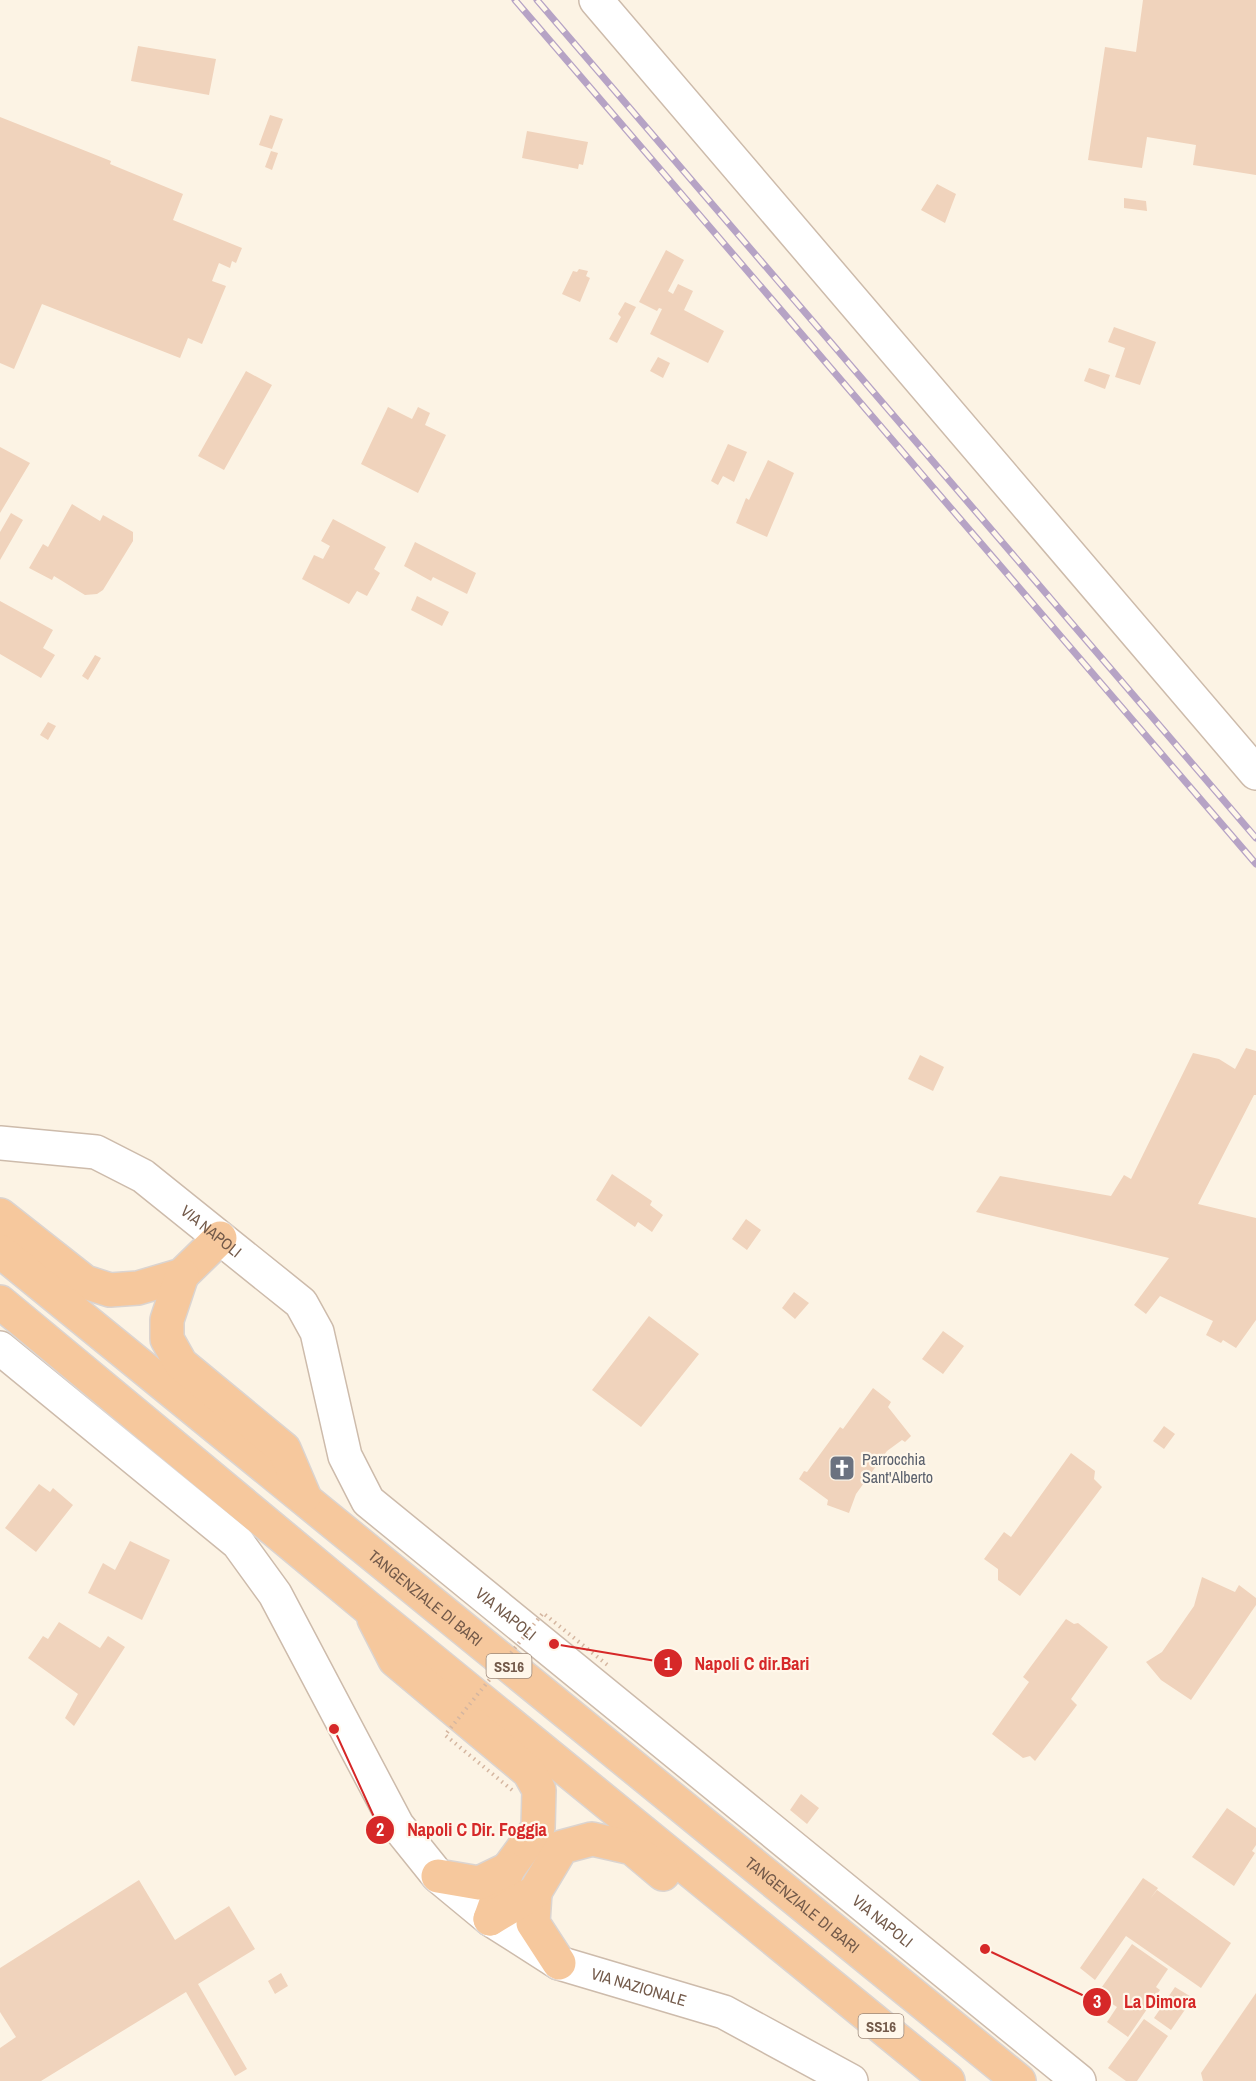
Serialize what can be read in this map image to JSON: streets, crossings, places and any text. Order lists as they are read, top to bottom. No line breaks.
{"streets":{"highway":["TANGENZIALE DI BARI","SS16"],"street":["VIA NAPOLI","VIA NAZIONALE"]},"places":{"church":["Parrocchia Sant'Alberto"],"other":["Napoli C dir.Bari","Napoli C Dir. Foggia","La Dimora"]}}
